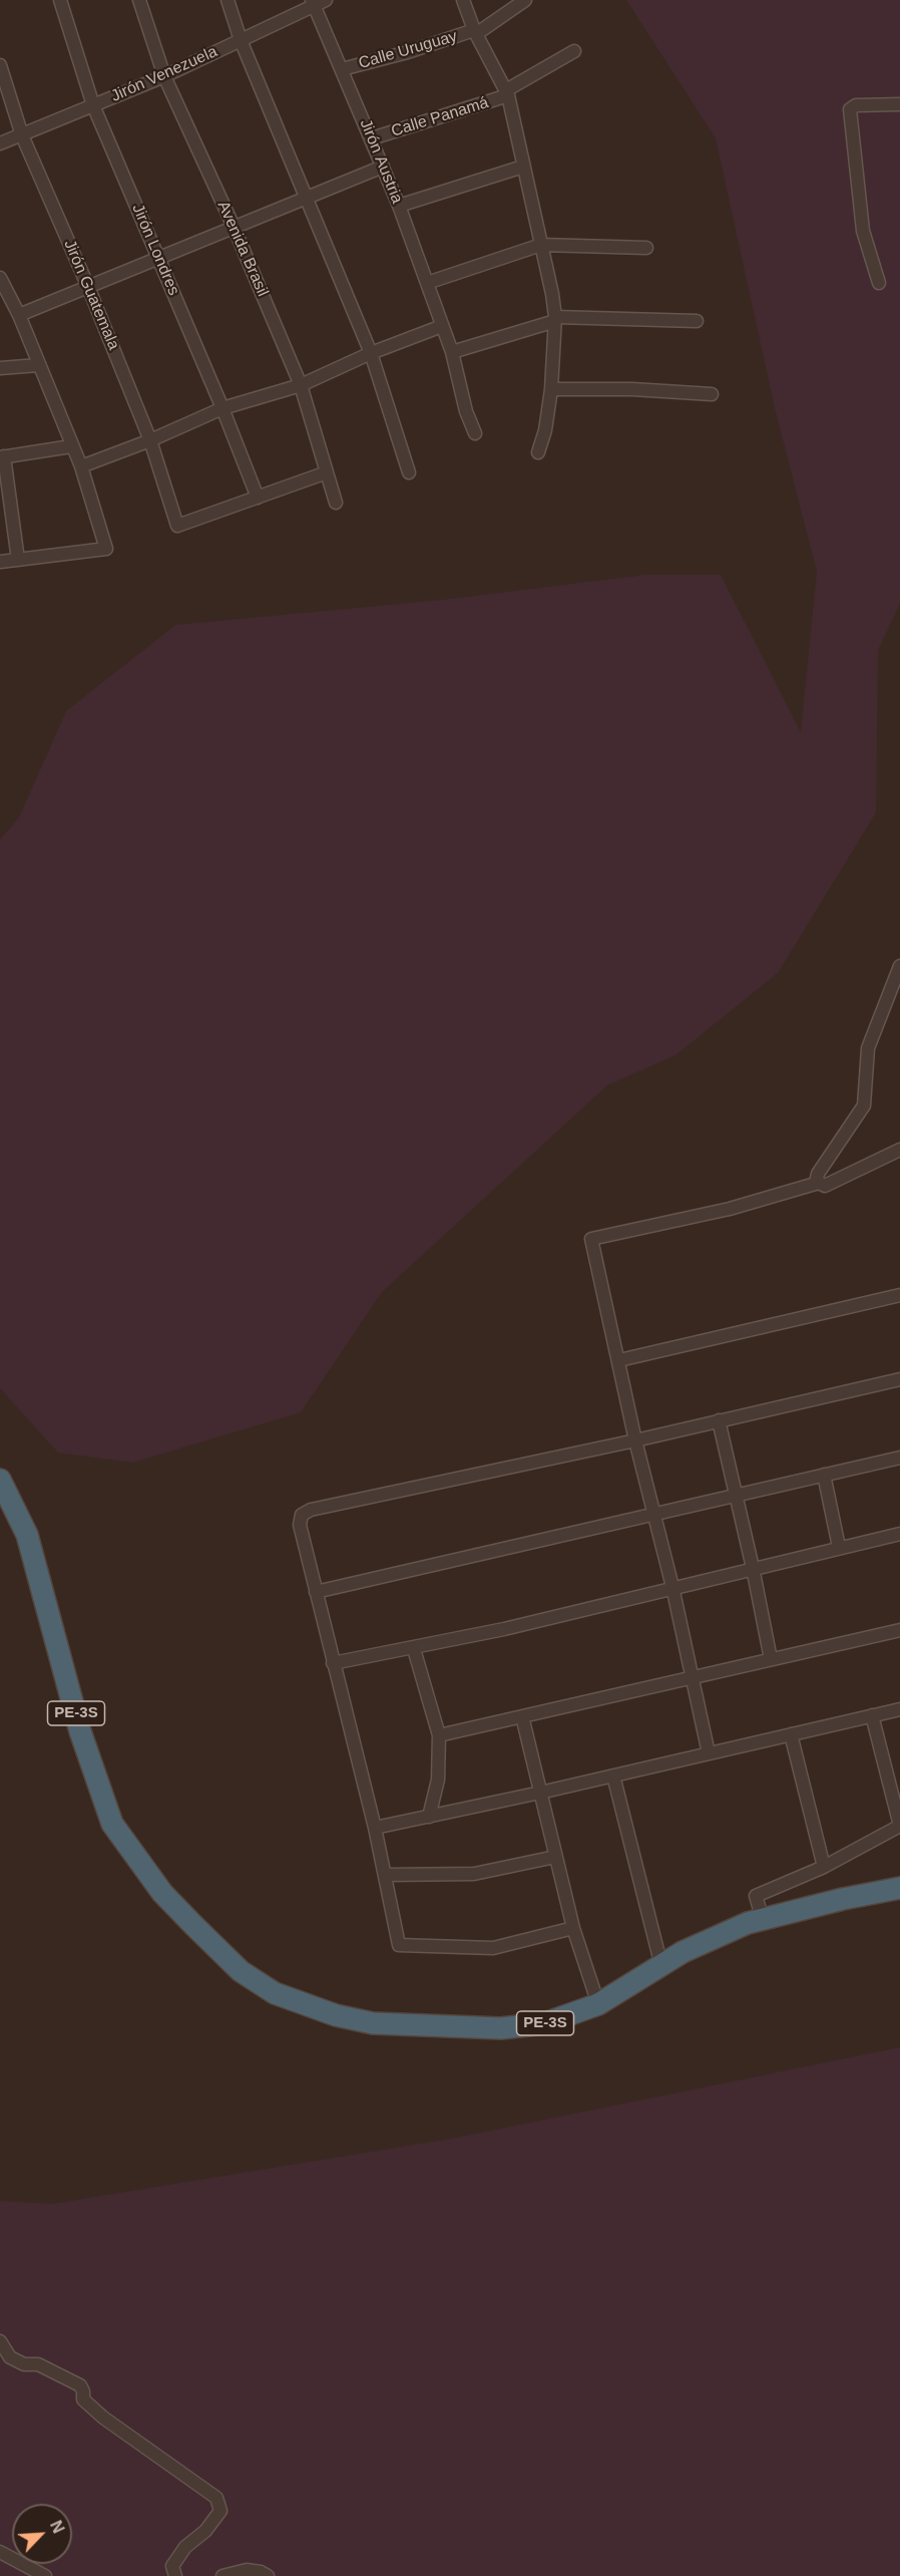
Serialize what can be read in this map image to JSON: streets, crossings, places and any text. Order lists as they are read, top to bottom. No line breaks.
{"streets":{"highway":["PE-3S"],"street":["Calle Uruguay","Jirón Venezuela","Calle Panamá","Jirón Austria","Avenida Brasil","Jirón Londres","Jirón Guatemala"]},"crossings":[["Calle Uruguay","Jirón Austria"],["Jirón Venezuela","Jirón Austria"],["Jirón Venezuela","Avenida Brasil"],["Jirón Venezuela","Jirón Londres"],["Jirón Venezuela","Jirón Guatemala"],["Calle Panamá","Jirón Austria"],["Jirón Londres","Jirón Guatemala"]],"north":"top right"}
